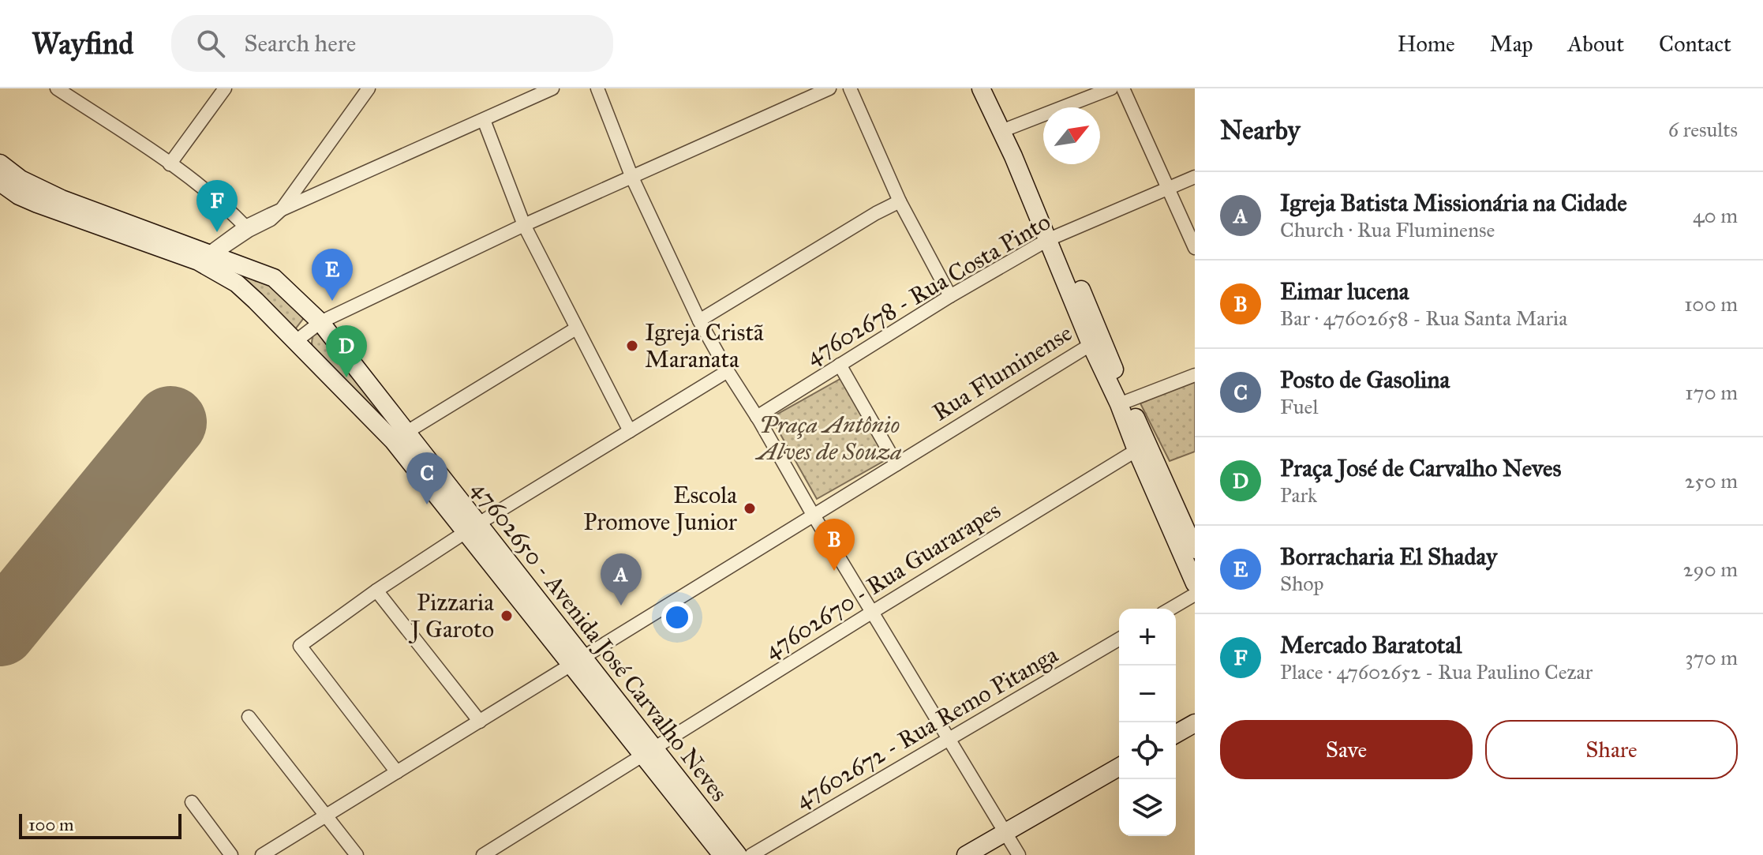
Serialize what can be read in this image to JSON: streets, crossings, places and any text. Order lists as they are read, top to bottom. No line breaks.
{"streets":{"street":["47602678 - Rua Costa Pinto","Rua Fluminense","47602670 - Rua Guararapes","47602650 - Avenida José Carvalho Neves","47602672 - Rua Remo Pitanga"]},"crossings":[["Rua Fluminense","47602650 - Avenida José Carvalho Neves"],["47602670 - Rua Guararapes","47602650 - Avenida José Carvalho Neves"]],"parks":["Praça Antônio Alves de Souza"],"places":["Igreja Cristã Maranata","Escola Promove Junior","Pizzaria J Garoto"],"scale_bar":"100 m","north":"top right","page":{"header":"Wayfind","search":"Search here","nav":["Home","Map","About","Contact"],"heading":["Nearby","6 results"],"list":[{"mark":"A","name":"Igreja Batista Missionária na Cidade","note":"Church · Rua Fluminense","value":"40 m"},{"mark":"B","name":"Eimar lucena","note":"Bar · 47602658 - Rua Santa Maria","value":"100 m"},{"mark":"C","name":"Posto de Gasolina","note":"Fuel","value":"170 m"},{"mark":"D","name":"Praça José de Carvalho Neves","note":"Park","value":"250 m"},{"mark":"E","name":"Borracharia El Shaday","note":"Shop","value":"290 m"},{"mark":"F","name":"Mercado Baratotal","note":"Place · 47602652 - Rua Paulino Cezar","value":"370 m"}],"pins":["F","E","D","C","B","A"],"map_buttons":["+","−"],"buttons":["Save","Share"],"scale":"100 m"}}
